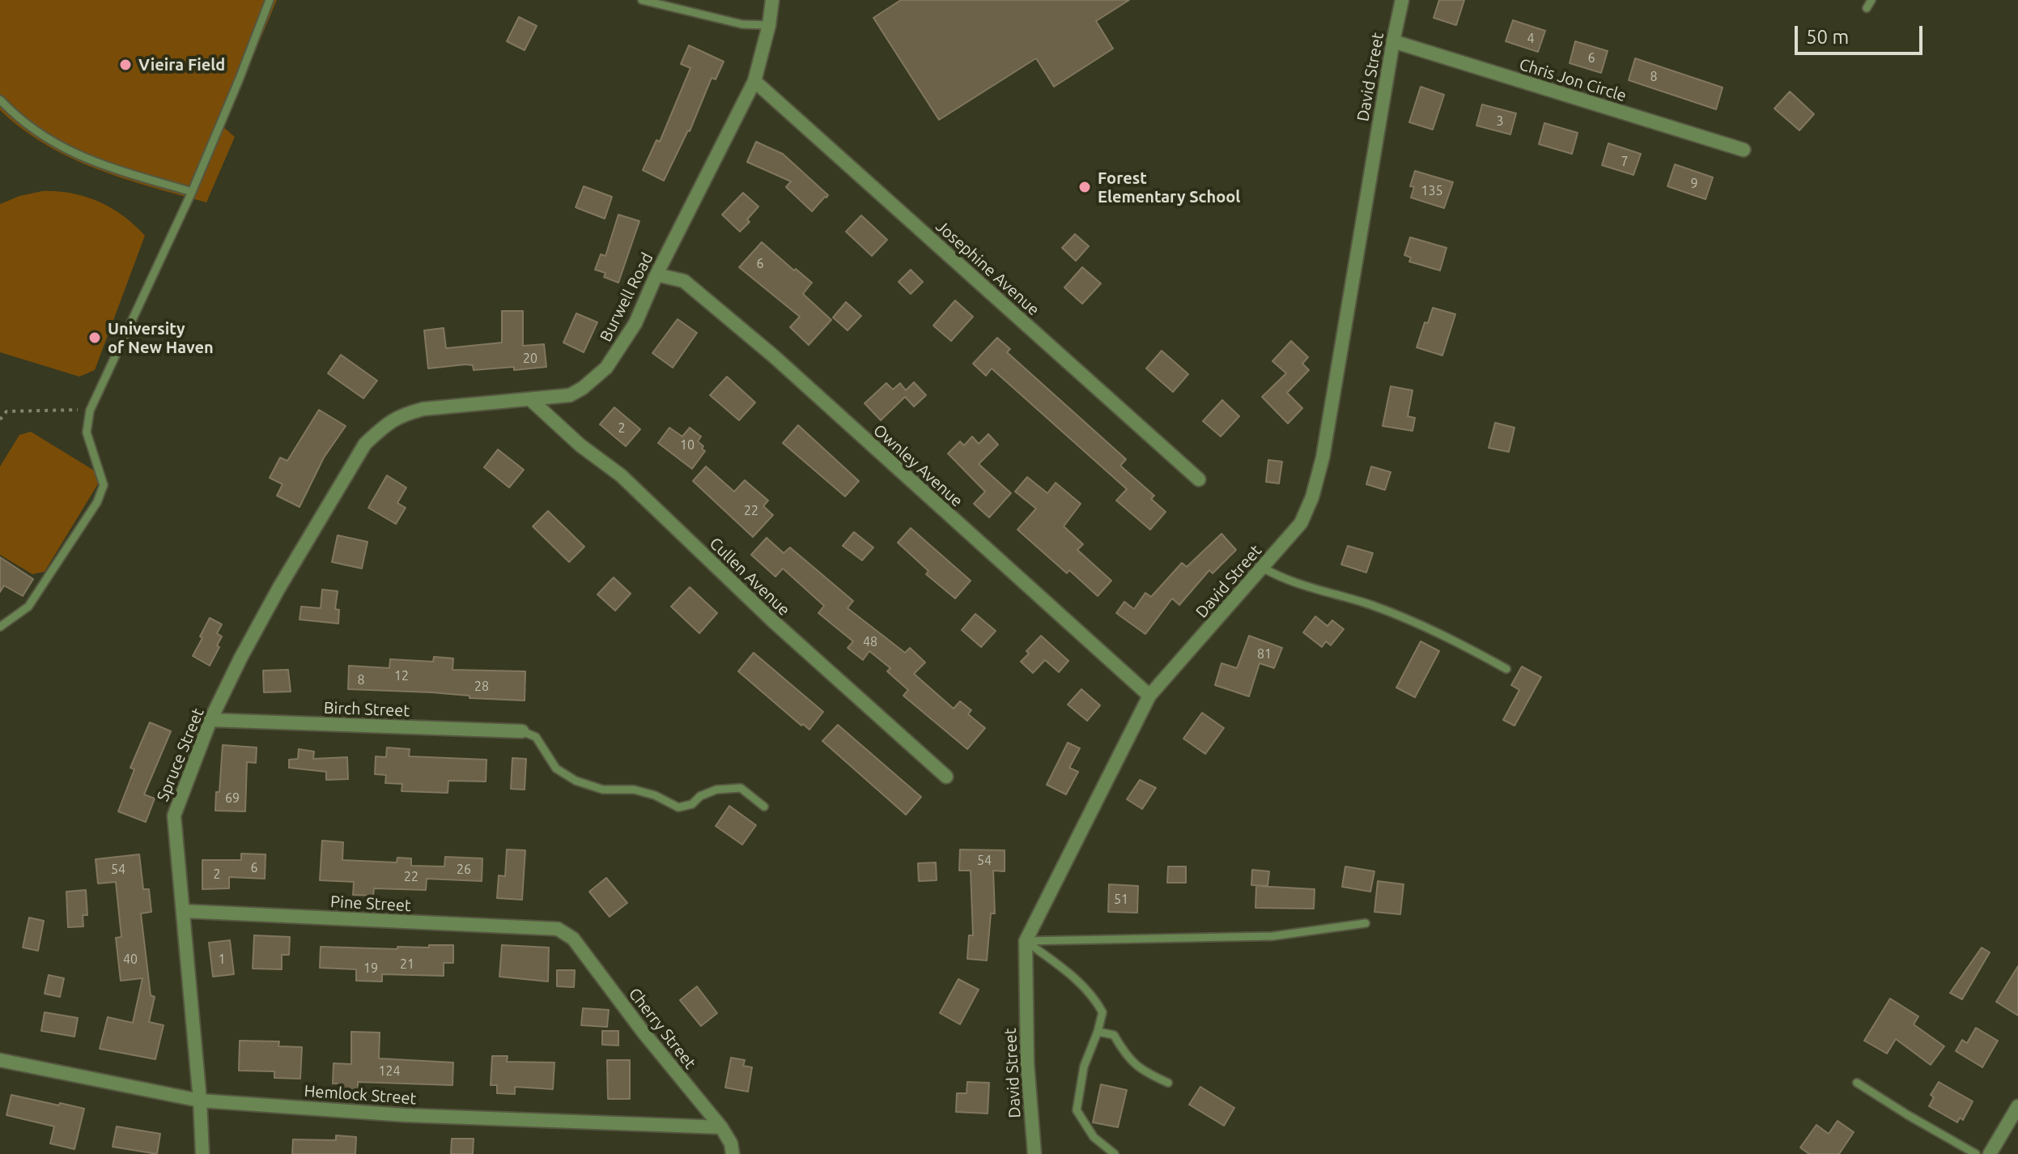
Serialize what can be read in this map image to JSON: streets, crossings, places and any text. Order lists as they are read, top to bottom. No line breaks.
{"streets":{"street":["David Street","Chris Jon Circle","Josephine Avenue","Burwell Road","Ownley Avenue","Cullen Avenue","Birch Street","Spruce Street","Pine Street","Cherry Street","Hemlock Street"]},"crossings":[["David Street","Chris Jon Circle"],["David Street","Ownley Avenue"],["Josephine Avenue","Burwell Road"],["Burwell Road","Ownley Avenue"],["Burwell Road","Cullen Avenue"],["Burwell Road","Spruce Street"],["Birch Street","Spruce Street"],["Spruce Street","Pine Street"],["Spruce Street","Hemlock Street"],["Pine Street","Cherry Street"],["Cherry Street","Hemlock Street"]],"places":["Vieira Field","Forest Elementary School","University of New Haven"],"house_numbers":["4","6","8","3","7","9","135","6","20","2","10","22","48","81","12","8","28","69","54","6","54","26","2","22","51","40","1","21","19","124"],"scale_bar":"50 m"}
